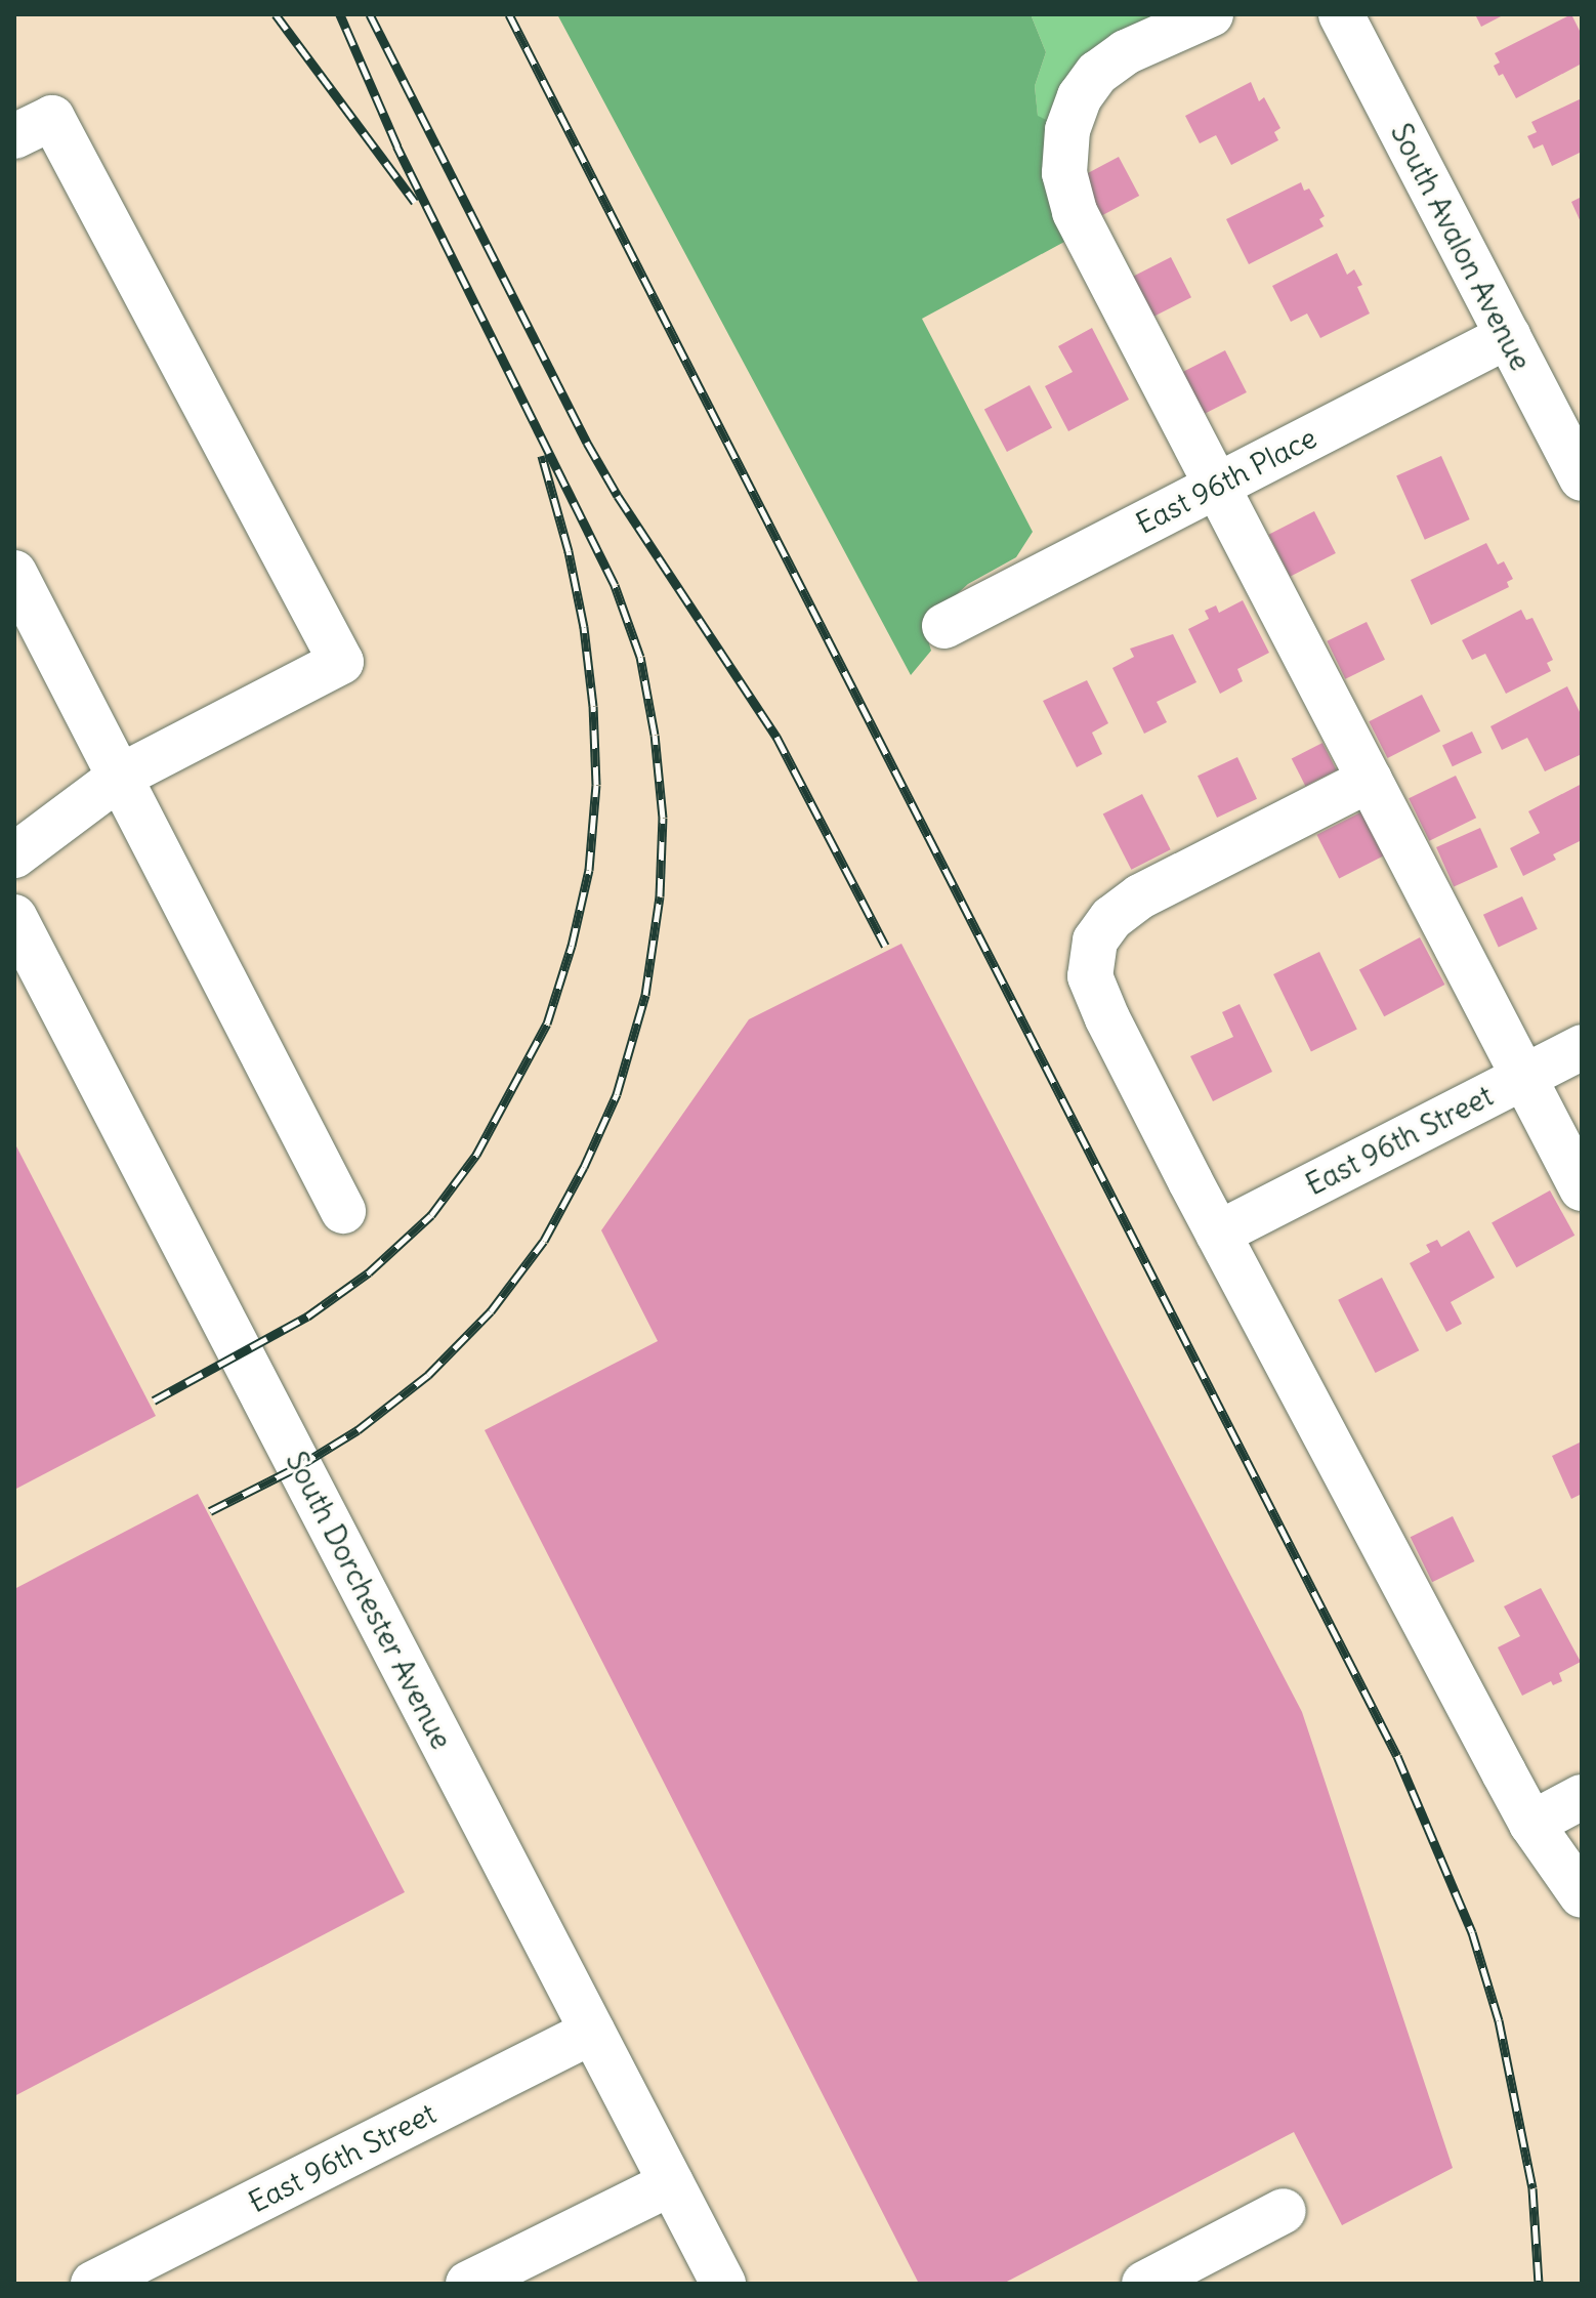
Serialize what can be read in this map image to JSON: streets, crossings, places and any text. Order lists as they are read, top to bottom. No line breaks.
{"streets":{"street":["South Avalon Avenue","East 96th Place","East 96th Street","South Dorchester Avenue"]},"crossings":[["South Avalon Avenue","East 96th Place"],["East 96th Street","South Dorchester Avenue"]]}
